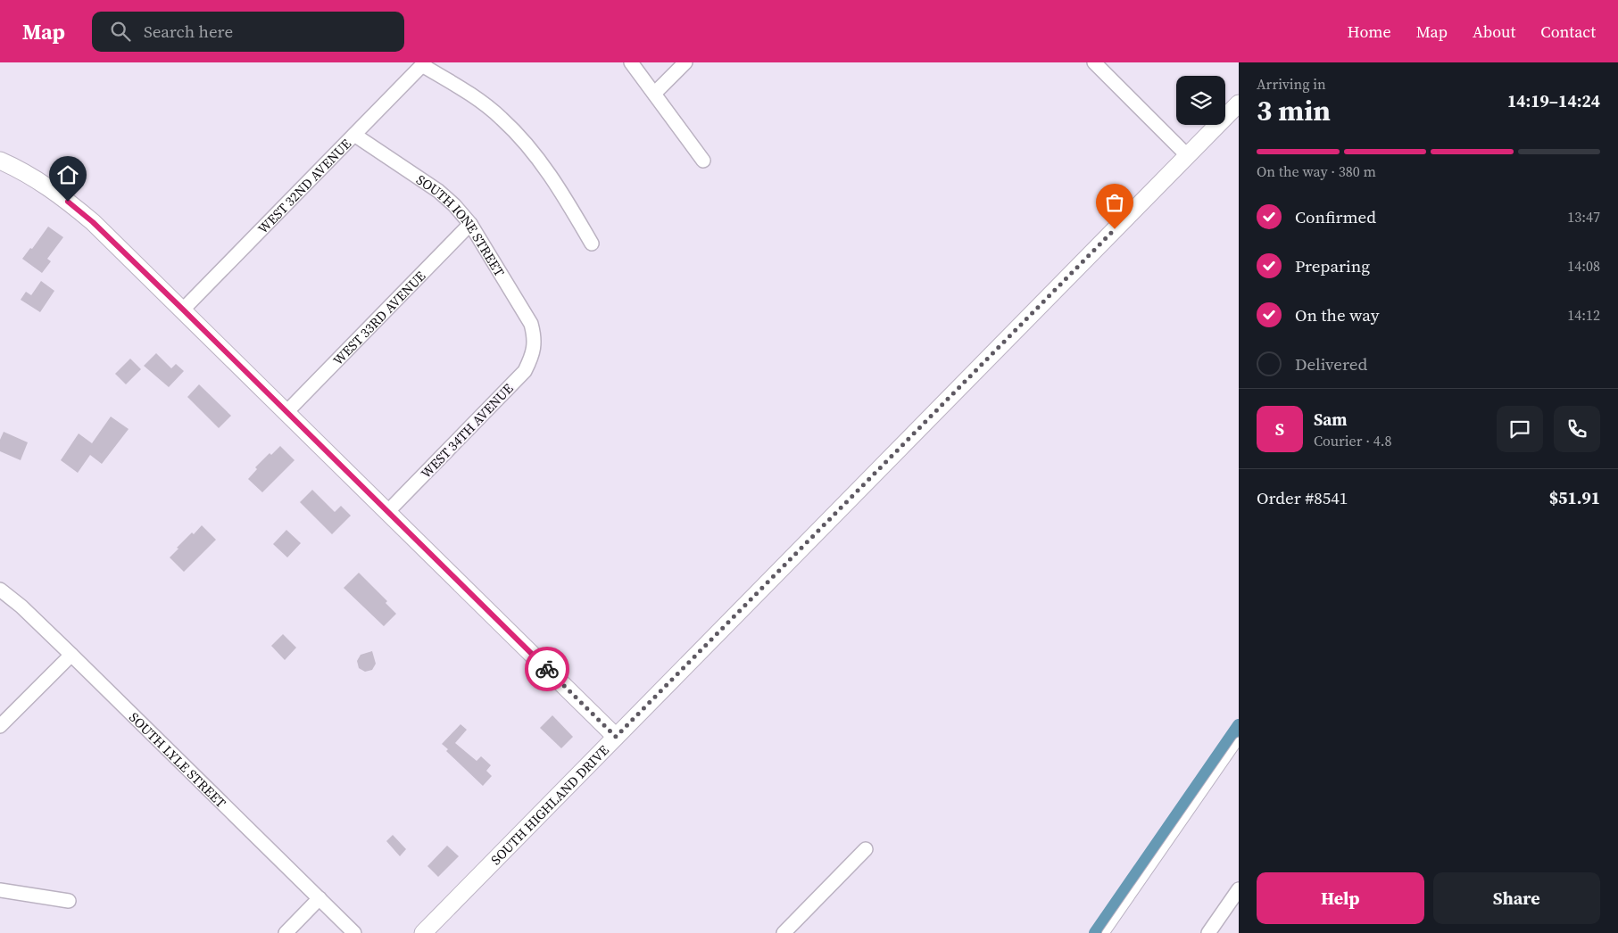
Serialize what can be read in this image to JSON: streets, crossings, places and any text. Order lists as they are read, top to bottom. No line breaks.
{"streets":{"street":["WEST 32ND AVENUE","SOUTH IONE STREET","WEST 33RD AVENUE","WEST 34TH AVENUE","SOUTH LYLE STREET","SOUTH HIGHLAND DRIVE"]},"crossings":[["WEST 32ND AVENUE","SOUTH IONE STREET"],["SOUTH IONE STREET","WEST 33RD AVENUE"],["SOUTH IONE STREET","WEST 34TH AVENUE"]],"page":{"header":"Map","search":"Search here","nav":["Home","Map","About","Contact"],"heading":["3 min","Arriving in","14:19–14:24"],"panel":["Sam","Courier · 4.8","Order #8541","$51.91"],"bar":"On the way · 380 m","list":[["Confirmed","13:47"],["Preparing","14:08"],["On the way","14:12"],"Delivered"],"round":"S","buttons":["Help","Share"]}}
